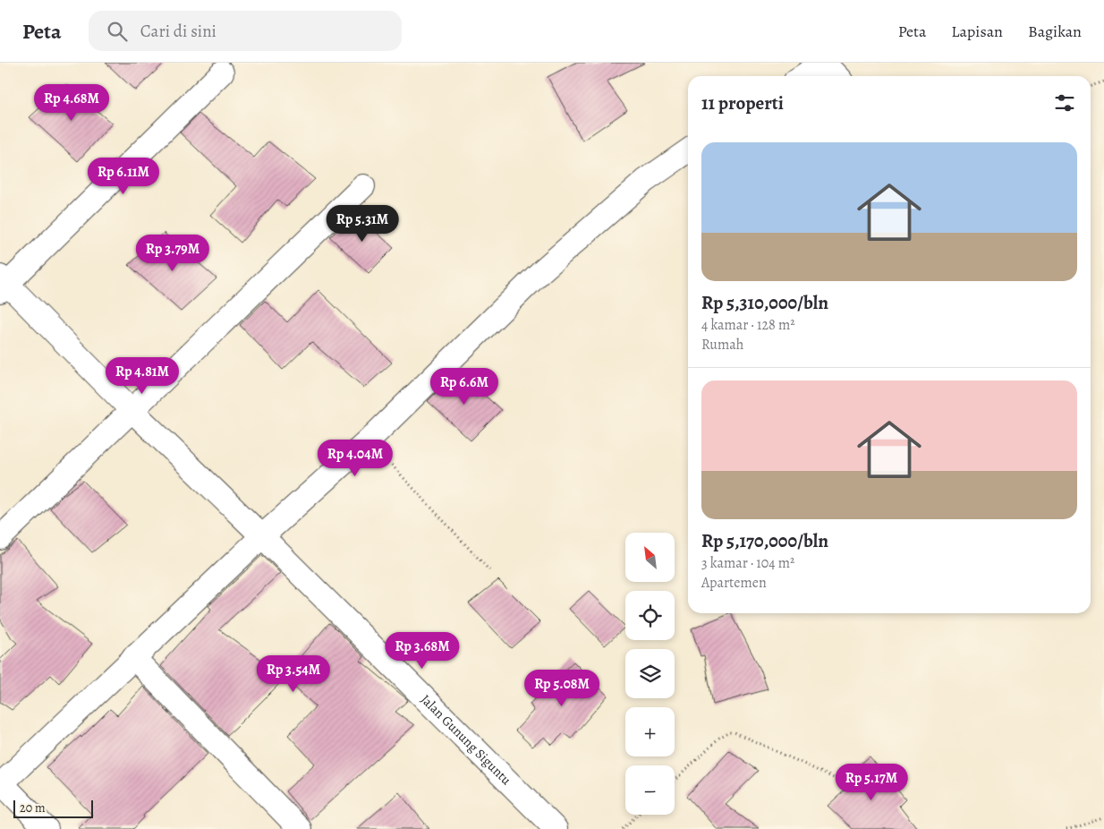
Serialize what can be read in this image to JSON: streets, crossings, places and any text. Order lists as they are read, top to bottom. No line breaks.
{"streets":{"street":["Jalan Gunung Siguntu"]},"scale_bar":"20 m","north":"top left","page":{"header":"Peta","search":"Cari di sini","nav":["Peta","Lapisan","Bagikan"],"heading":"11 properti","price":["Rp 4.68M","Rp 6.11M","Rp 5.31M","Rp 3.79M","Rp 4.81M","Rp 6.6M","Rp 4.04M","Rp 3.68M","Rp 3.54M","Rp 5.08M","Rp 5.17M"],"list":[{"name":"Rp 5,310,000/bln","note":"4 kamar · 128 m² · Rumah"},{"name":"Rp 5,170,000/bln","note":"3 kamar · 104 m² · Apartemen"}],"map_buttons":["+","−"],"scale":"20 m"}}
